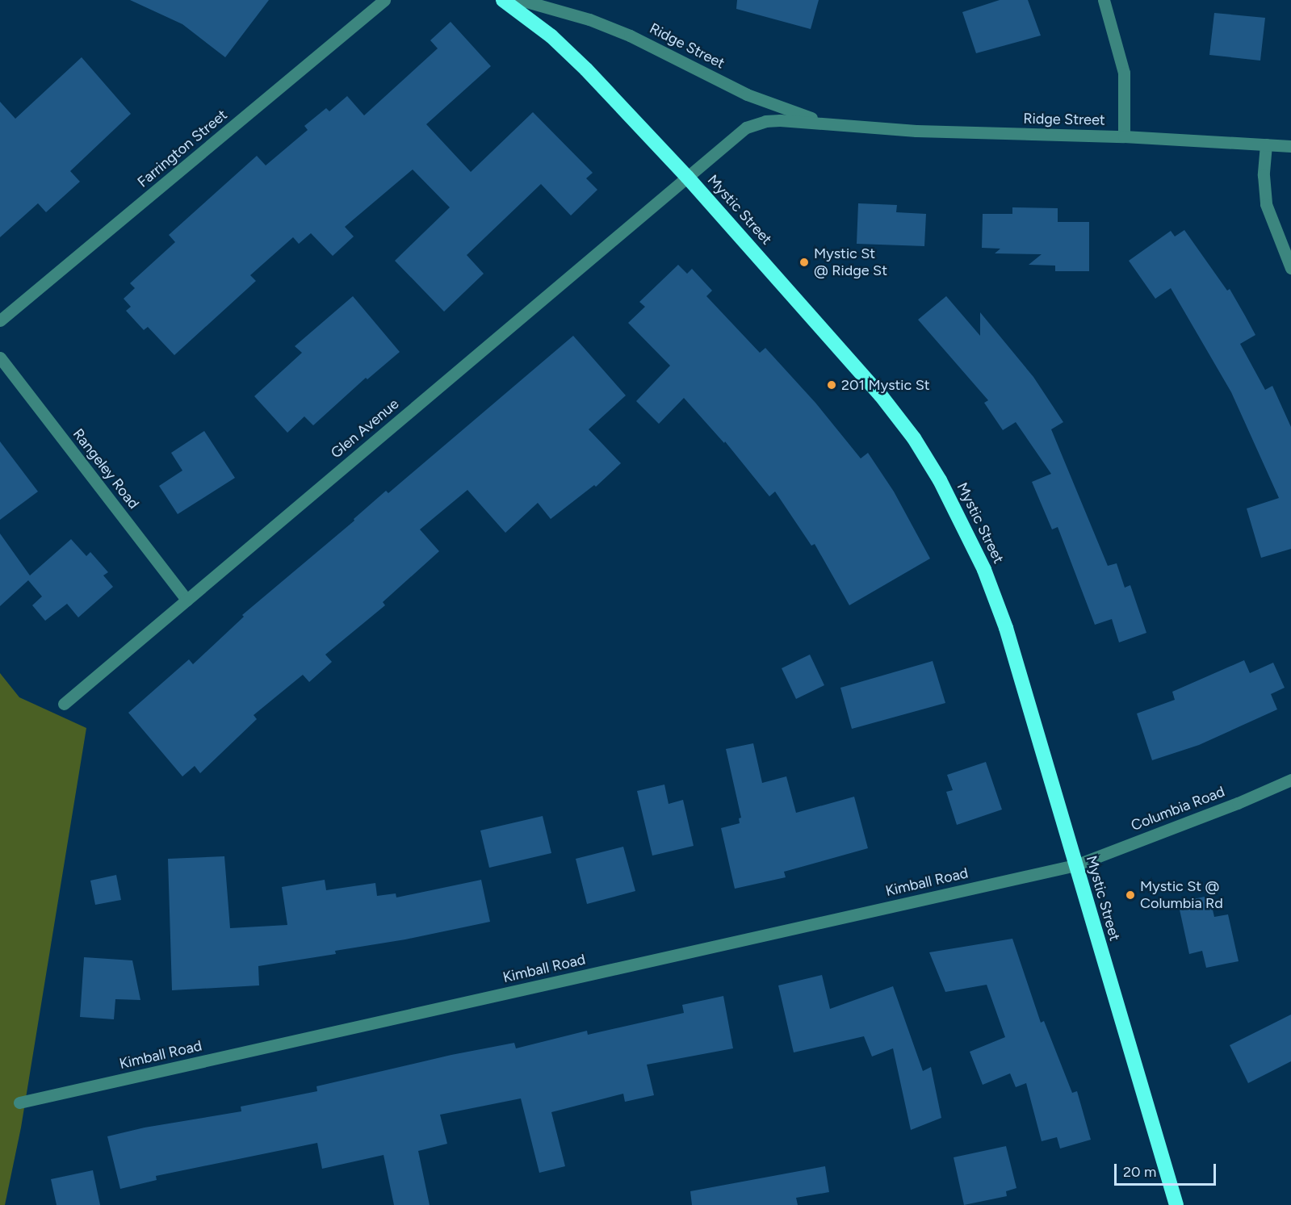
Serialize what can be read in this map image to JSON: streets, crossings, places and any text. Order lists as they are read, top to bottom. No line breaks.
{"streets":{"highway":["Mystic Street"],"street":["Ridge Street","Farrington Street","Glen Avenue","Rangeley Road","Columbia Road","Kimball Road"]},"crossings":[["Ridge Street","Mystic Street"],["Ridge Street","Glen Avenue"],["Mystic Street","Glen Avenue"],["Mystic Street","Columbia Road"],["Mystic Street","Kimball Road"],["Glen Avenue","Rangeley Road"],["Columbia Road","Kimball Road"]],"places":["Mystic St @ Ridge St","201 Mystic St","Mystic St @ Columbia Rd"],"scale_bar":"20 m"}
